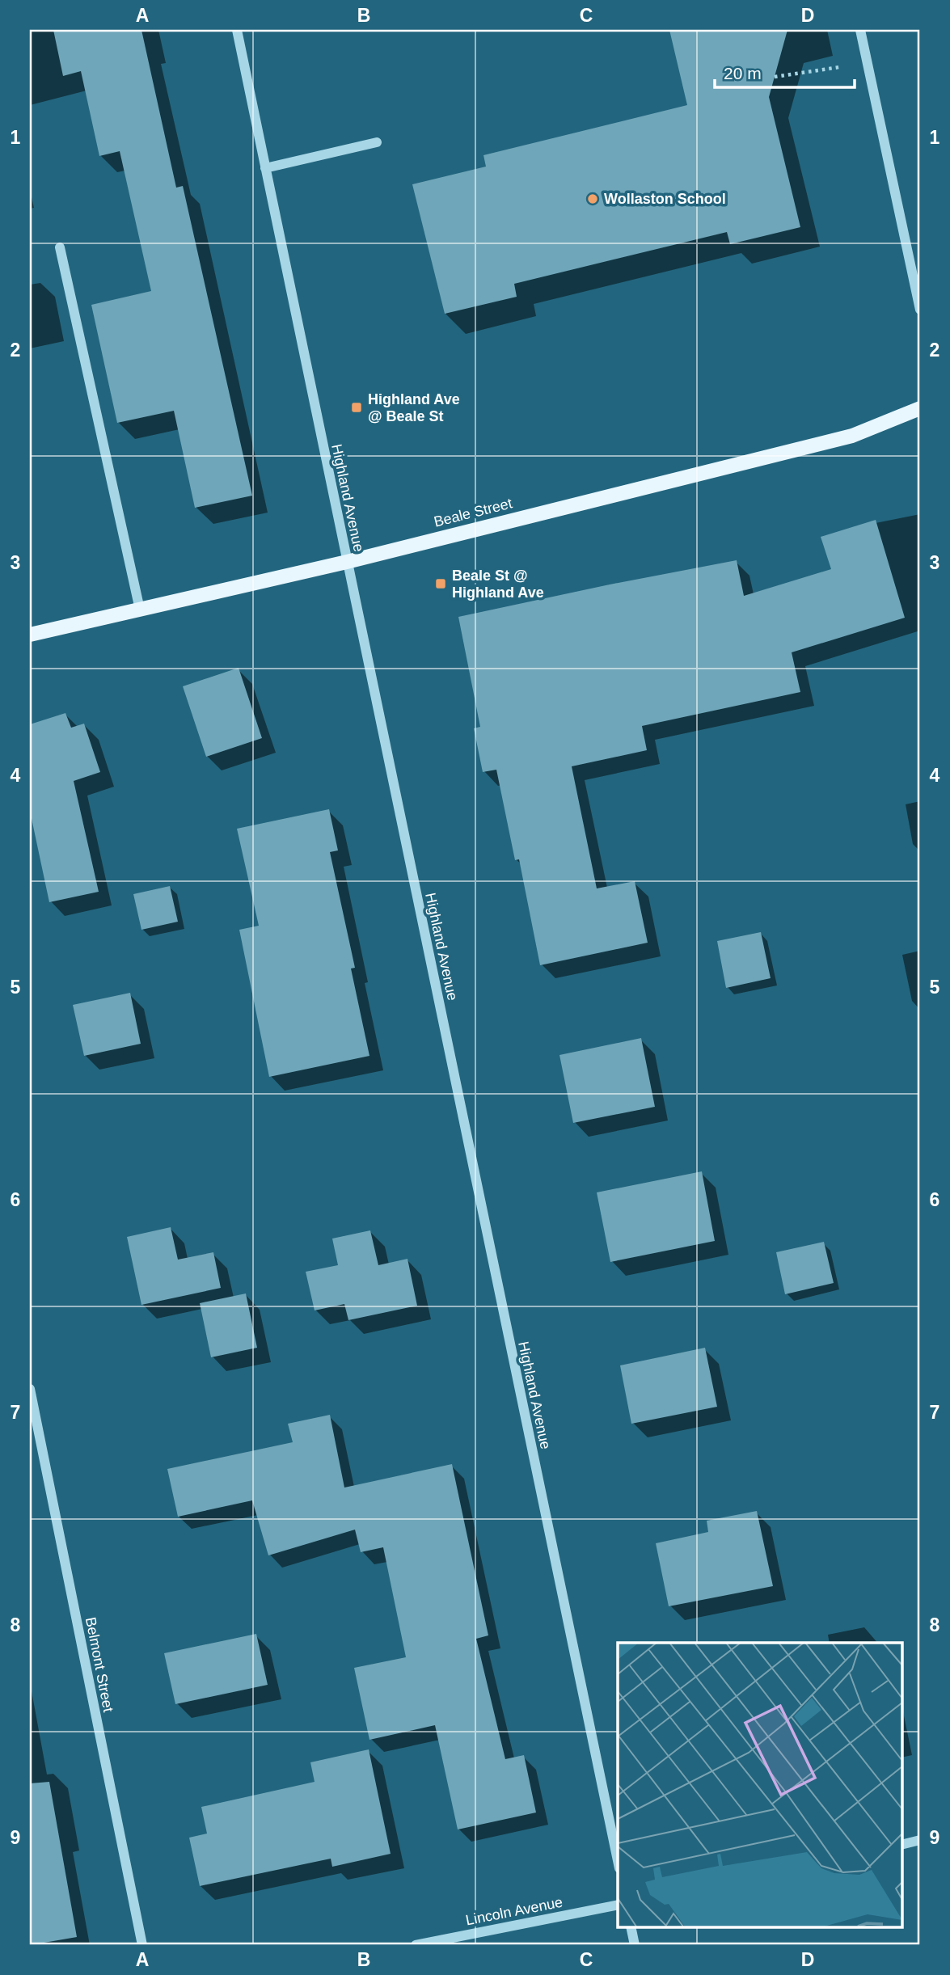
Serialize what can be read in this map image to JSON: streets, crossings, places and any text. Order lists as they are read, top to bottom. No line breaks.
{"streets":{"main road":["Beale Street"],"street":["Highland Avenue","Belmont Street","Lincoln Avenue"]},"crossings":[["Highland Avenue","Beale Street"]],"places":{"other":["Wollaston School"],"transit":["Highland Ave @ Beale St","Beale St @ Highland Ave"]},"scale_bar":"20 m","grid":{"columns":["A","B","C","D"],"rows":["1","2","3","4","5","6","7","8","9"]}}
